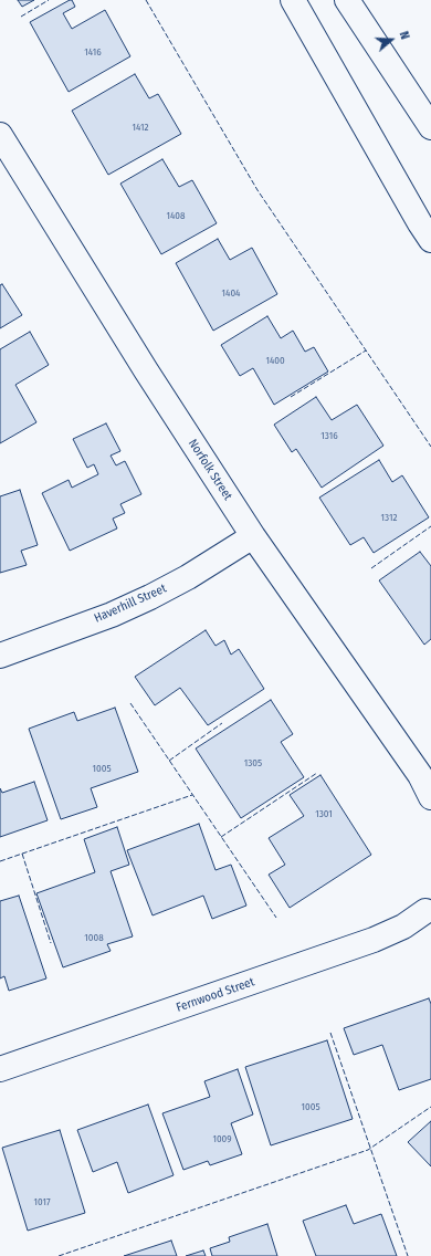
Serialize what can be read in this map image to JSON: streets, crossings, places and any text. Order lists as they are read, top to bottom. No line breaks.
{"streets":{"main road":["Norfolk Street","Haverhill Street","Fernwood Street"]},"crossings":[["Norfolk Street","Haverhill Street"]],"house_numbers":["1416","1412","1408","1404","1400","1316","1312","1305","1005","1301","1008","1005","1009","1017"],"north":"right"}
